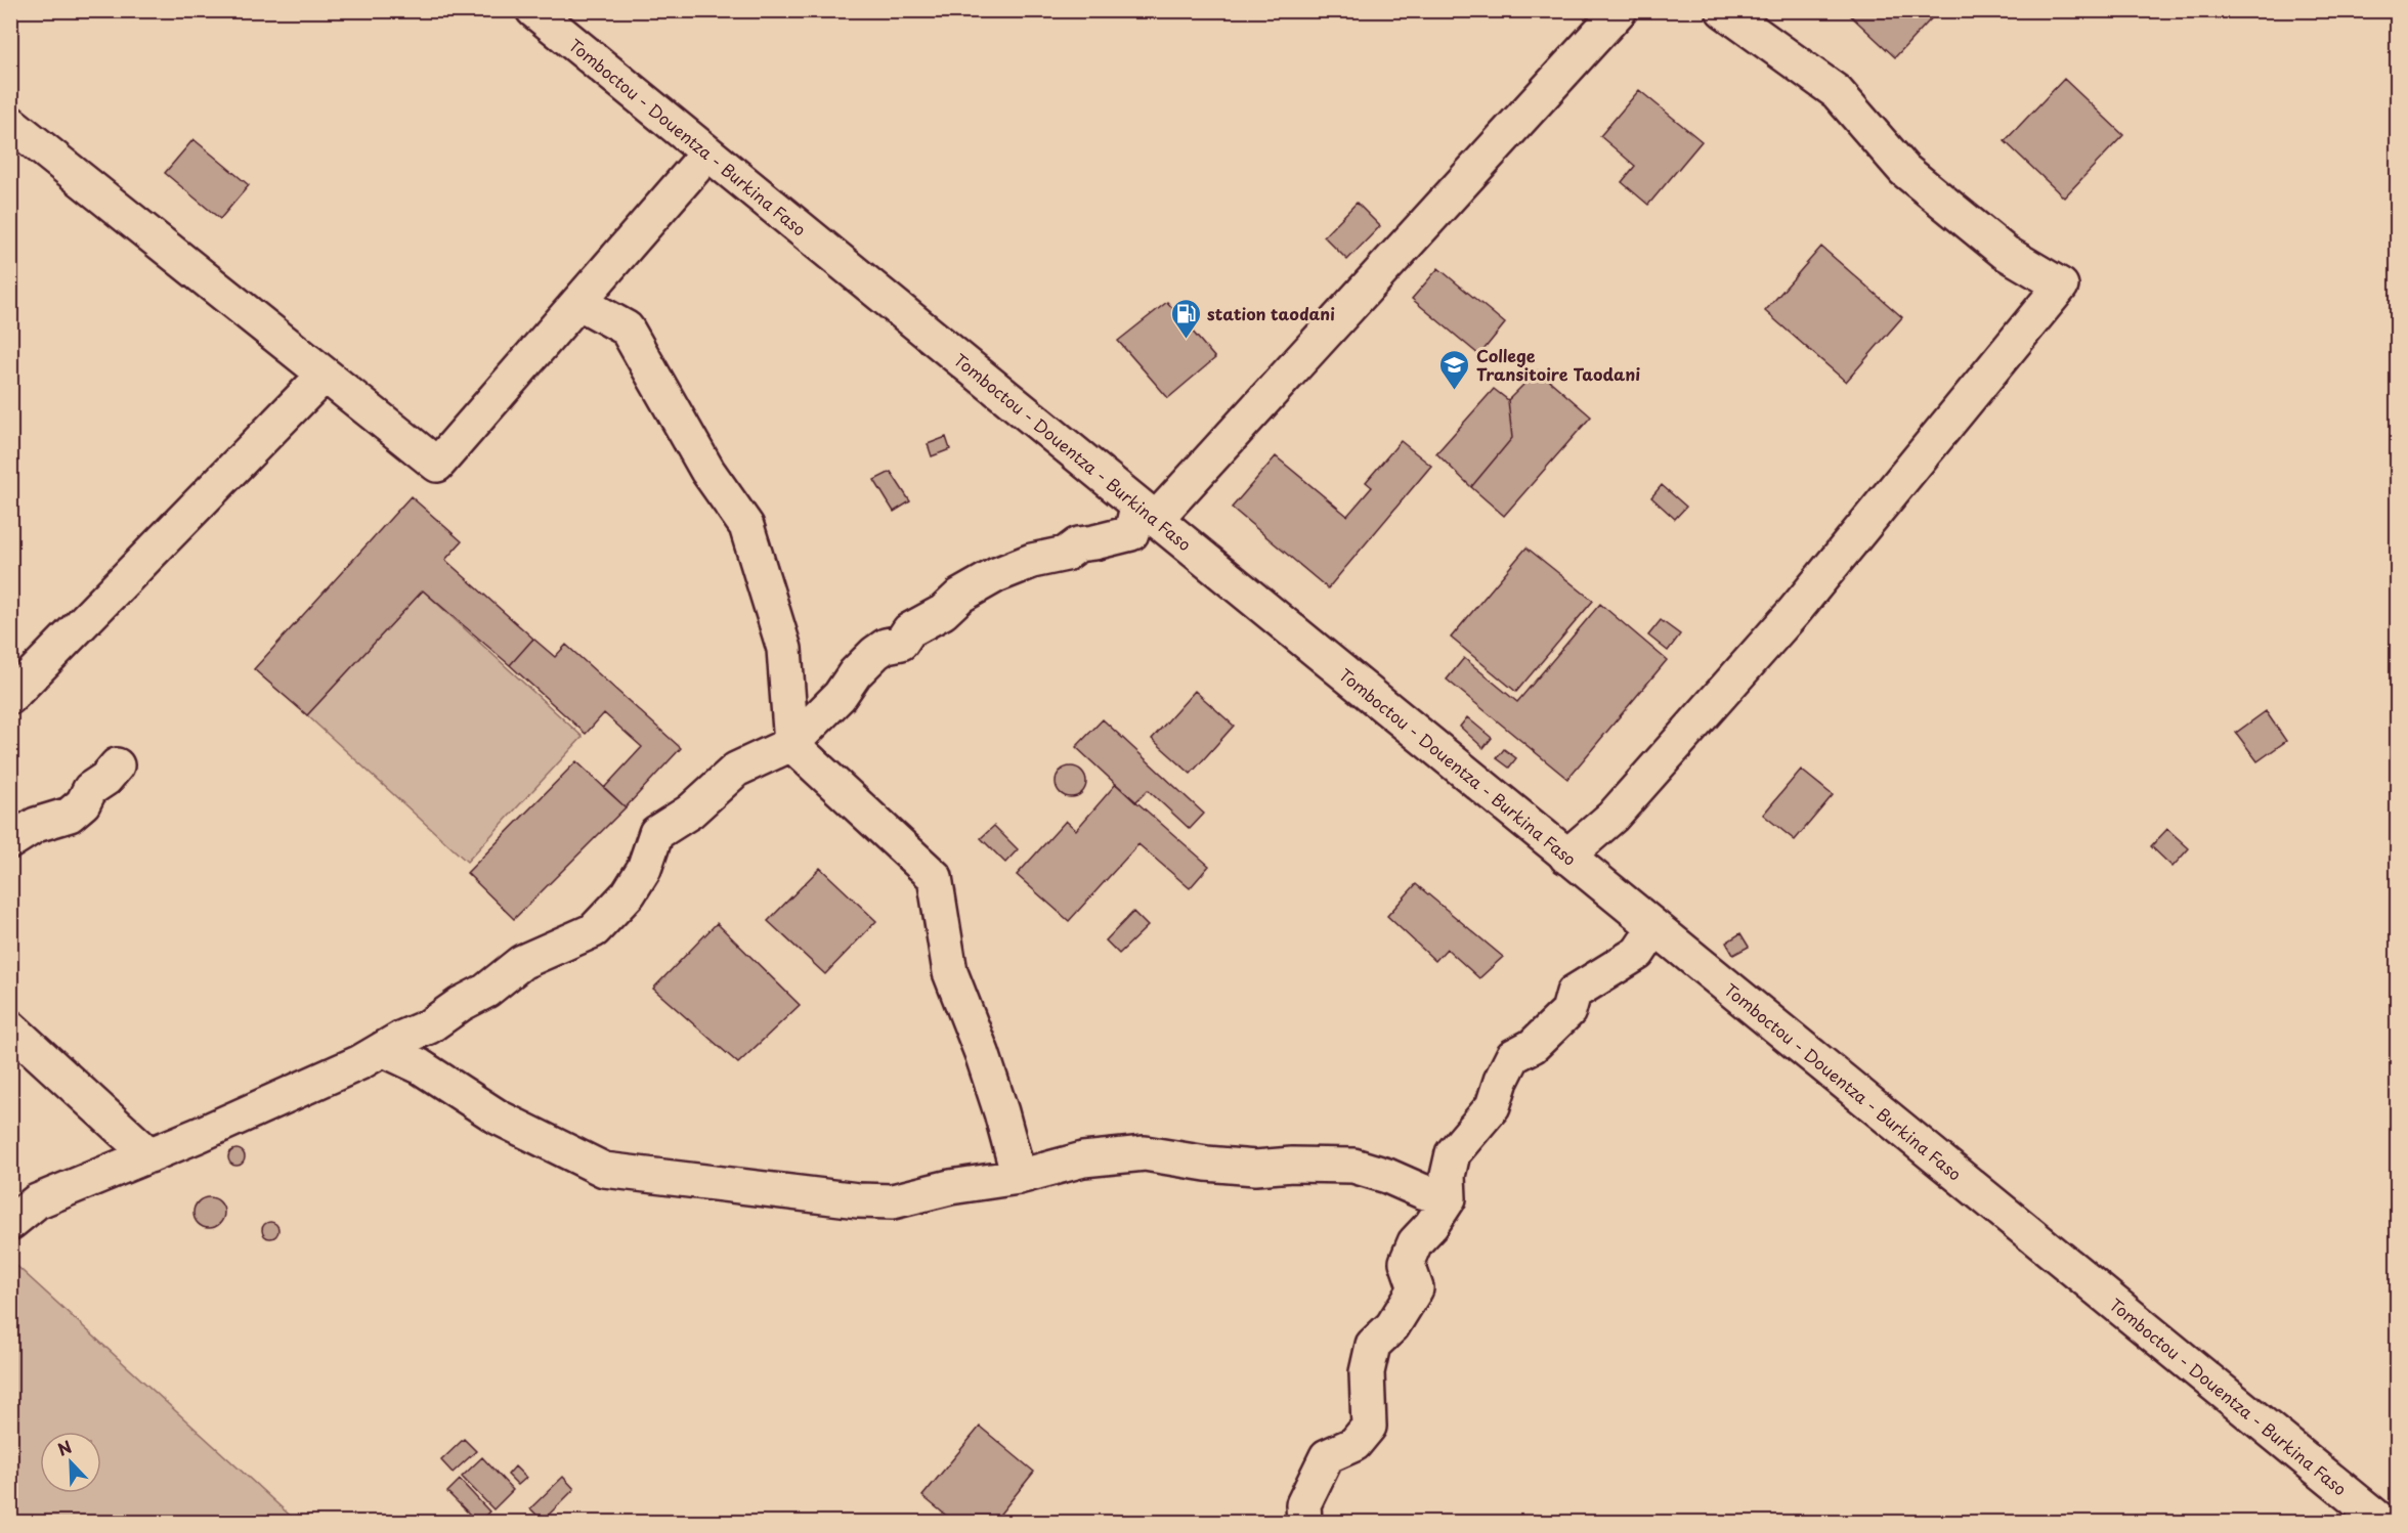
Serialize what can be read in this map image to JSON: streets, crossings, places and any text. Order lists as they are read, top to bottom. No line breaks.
{"streets":{"street":["Tomboctou - Douentza - Burkina Faso"]},"places":{"fuel station":["station taodani"],"school or university":["College Transitoire Taodani"]},"north":"top left"}
